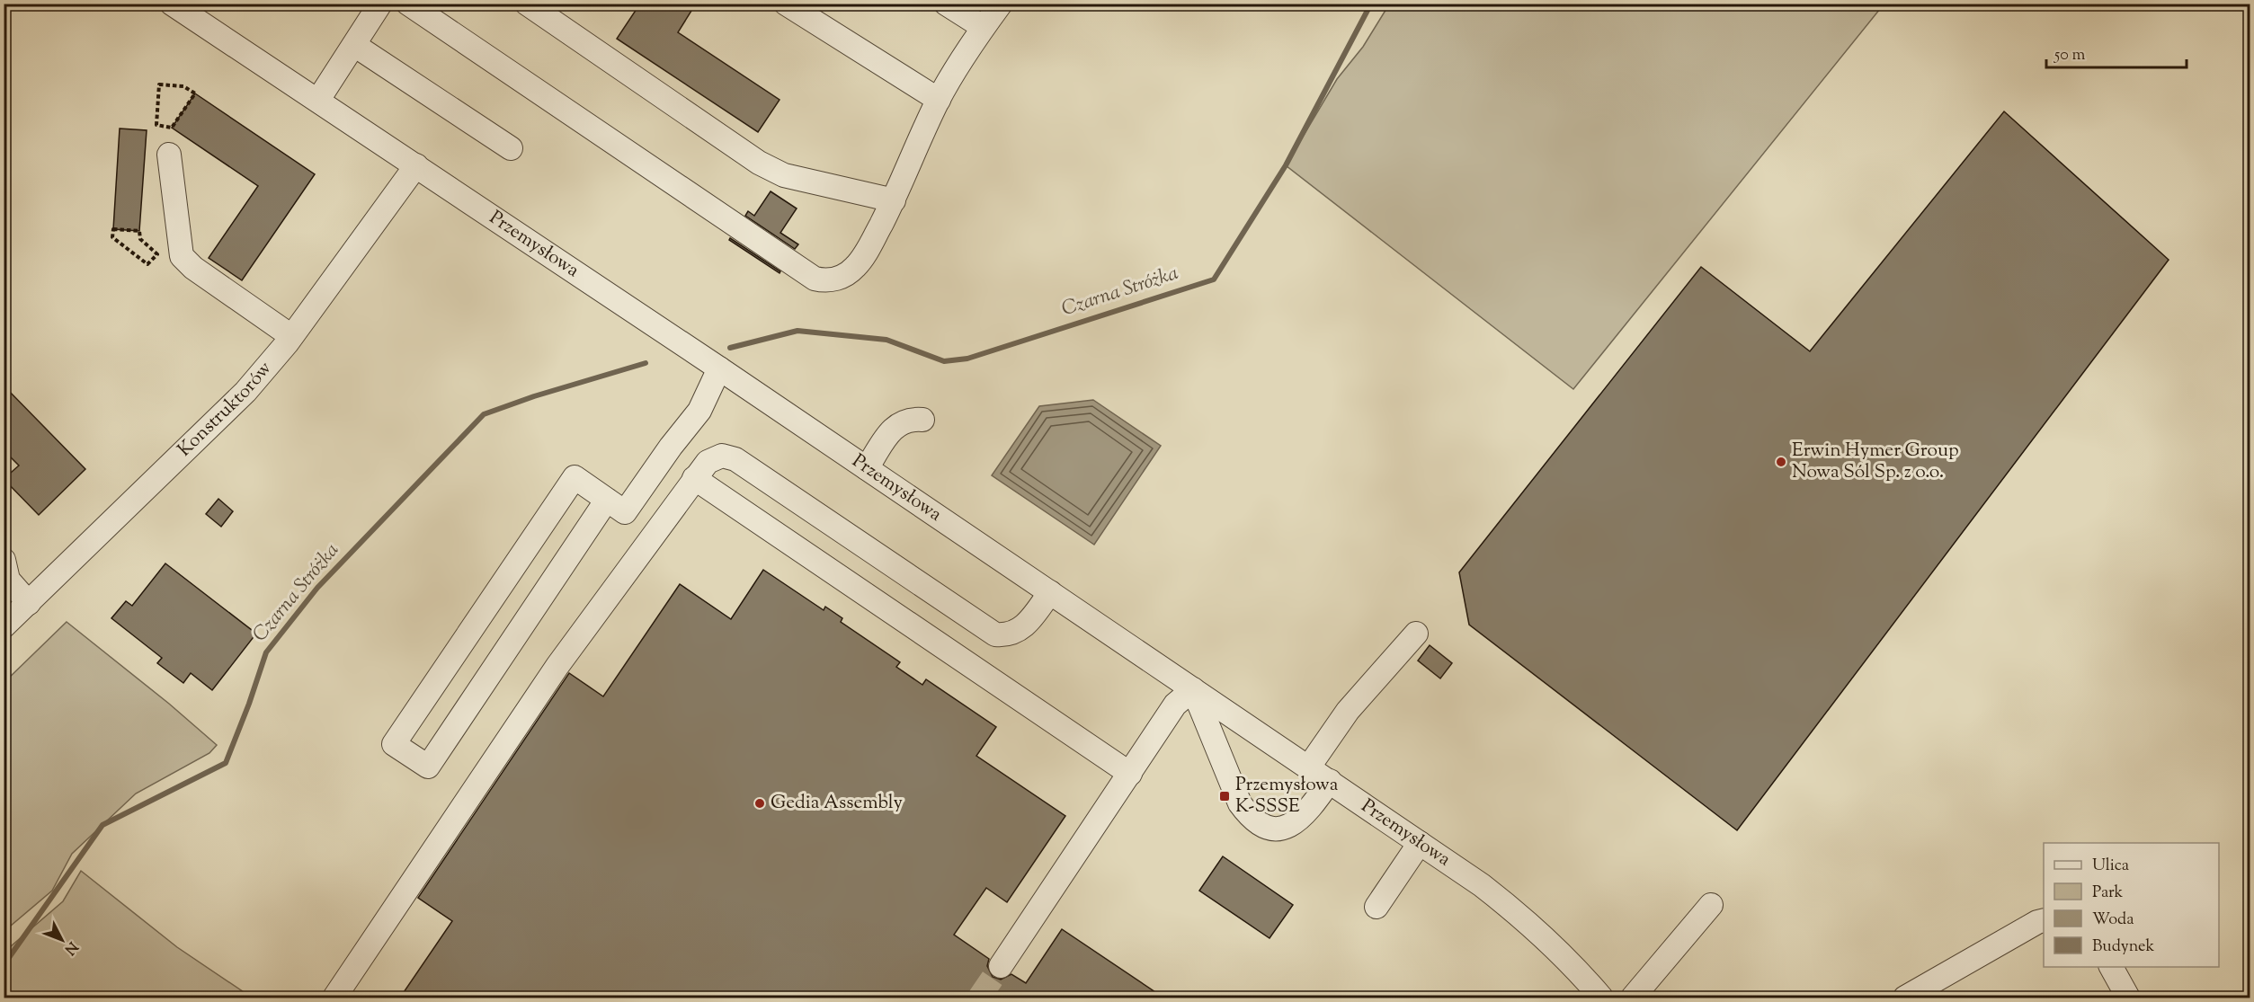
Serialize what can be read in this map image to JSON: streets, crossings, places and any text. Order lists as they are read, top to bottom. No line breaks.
{"streets":{"street":["Przemysłowa","Konstruktorów"]},"crossings":[["Przemysłowa","Konstruktorów"]],"water":["Czarna Stróżka"],"places":{"other":["Erwin Hymer Group Nowa Sól Sp. z o.o.","Gedia Assembly"],"transit":["Przemysłowa K-SSSE"]},"legend":["Ulica","Park","Woda","Budynek"],"scale_bar":"50 m","north":"bottom right"}
